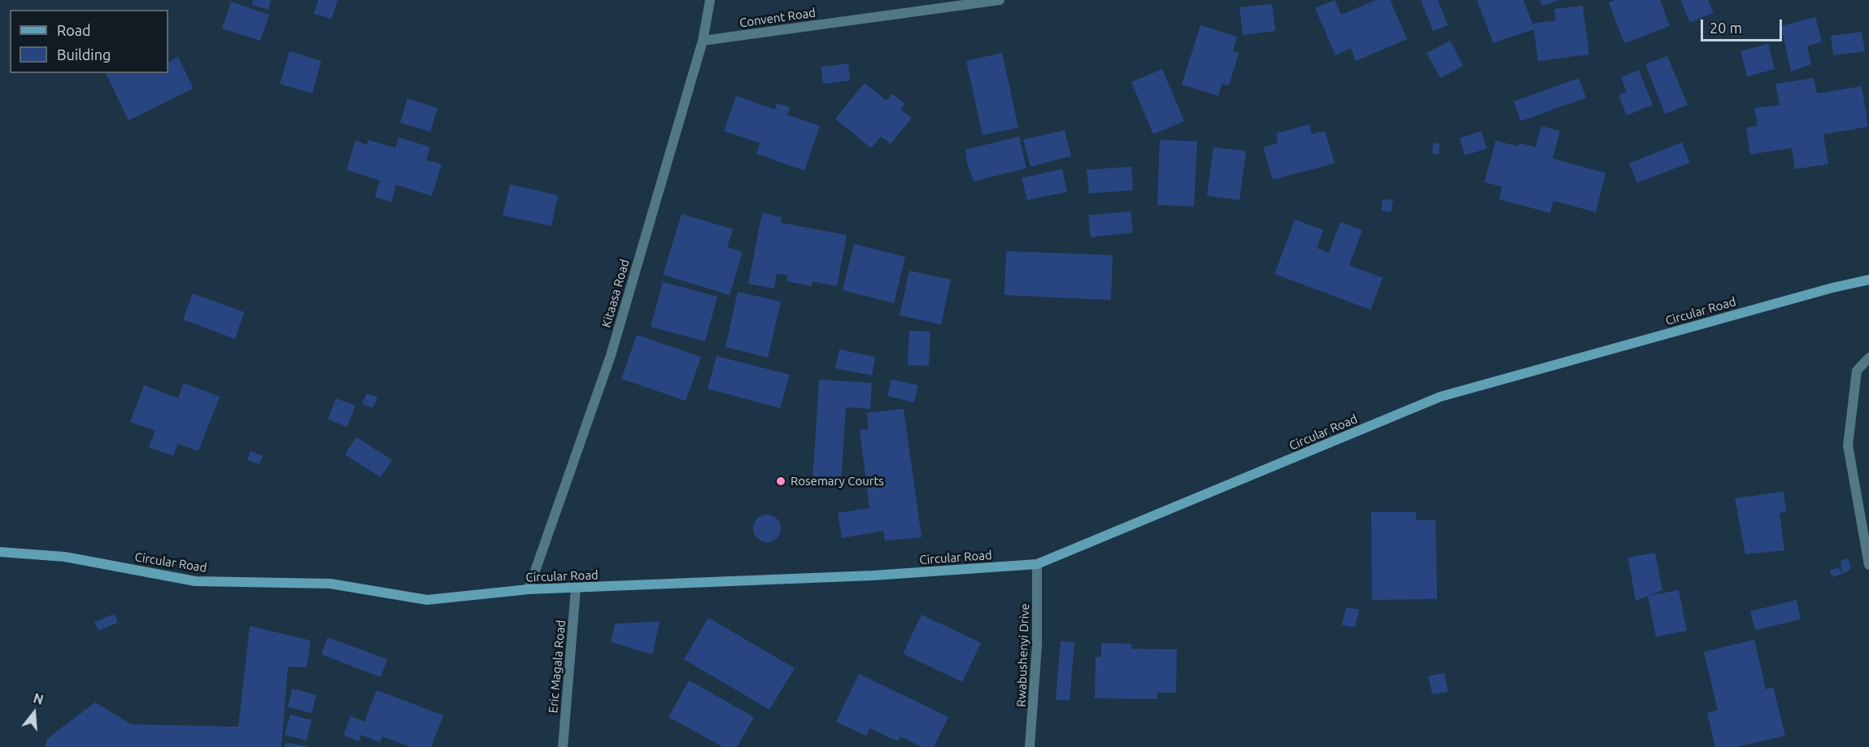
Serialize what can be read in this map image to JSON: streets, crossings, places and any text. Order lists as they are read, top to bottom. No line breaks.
{"streets":{"street":["Convent Road","Kitaasa Road","Circular Road","Rwabushenyi Drive","Eric Magala Road"]},"crossings":[["Convent Road","Kitaasa Road"],["Kitaasa Road","Circular Road"],["Circular Road","Rwabushenyi Drive"],["Circular Road","Eric Magala Road"]],"places":["Rosemary Courts"],"legend":["Road","Building"],"scale_bar":"20 m","north":"top"}
